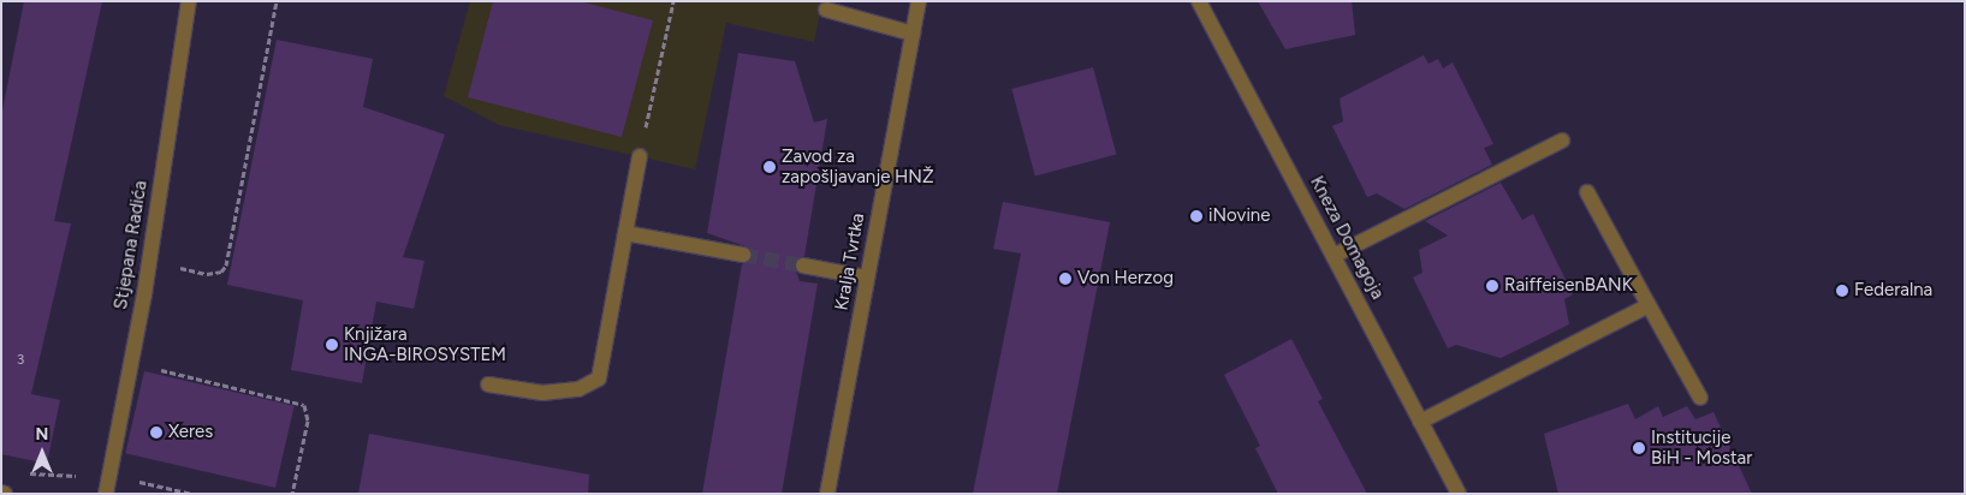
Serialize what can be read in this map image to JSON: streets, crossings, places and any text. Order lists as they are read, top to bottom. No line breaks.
{"streets":{"street":["Kneza Domagoja","Stjepana Radića","Kralja Tvrtka"]},"places":["Zavod za zapošljavanje HNŽ","iNovine","Von Herzog","RaiffeisenBANK","Federalna","Knjižara INGA-BIROSYSTEM","Xeres","Institucije BiH - Mostar"],"house_numbers":["3"],"north":"top"}
